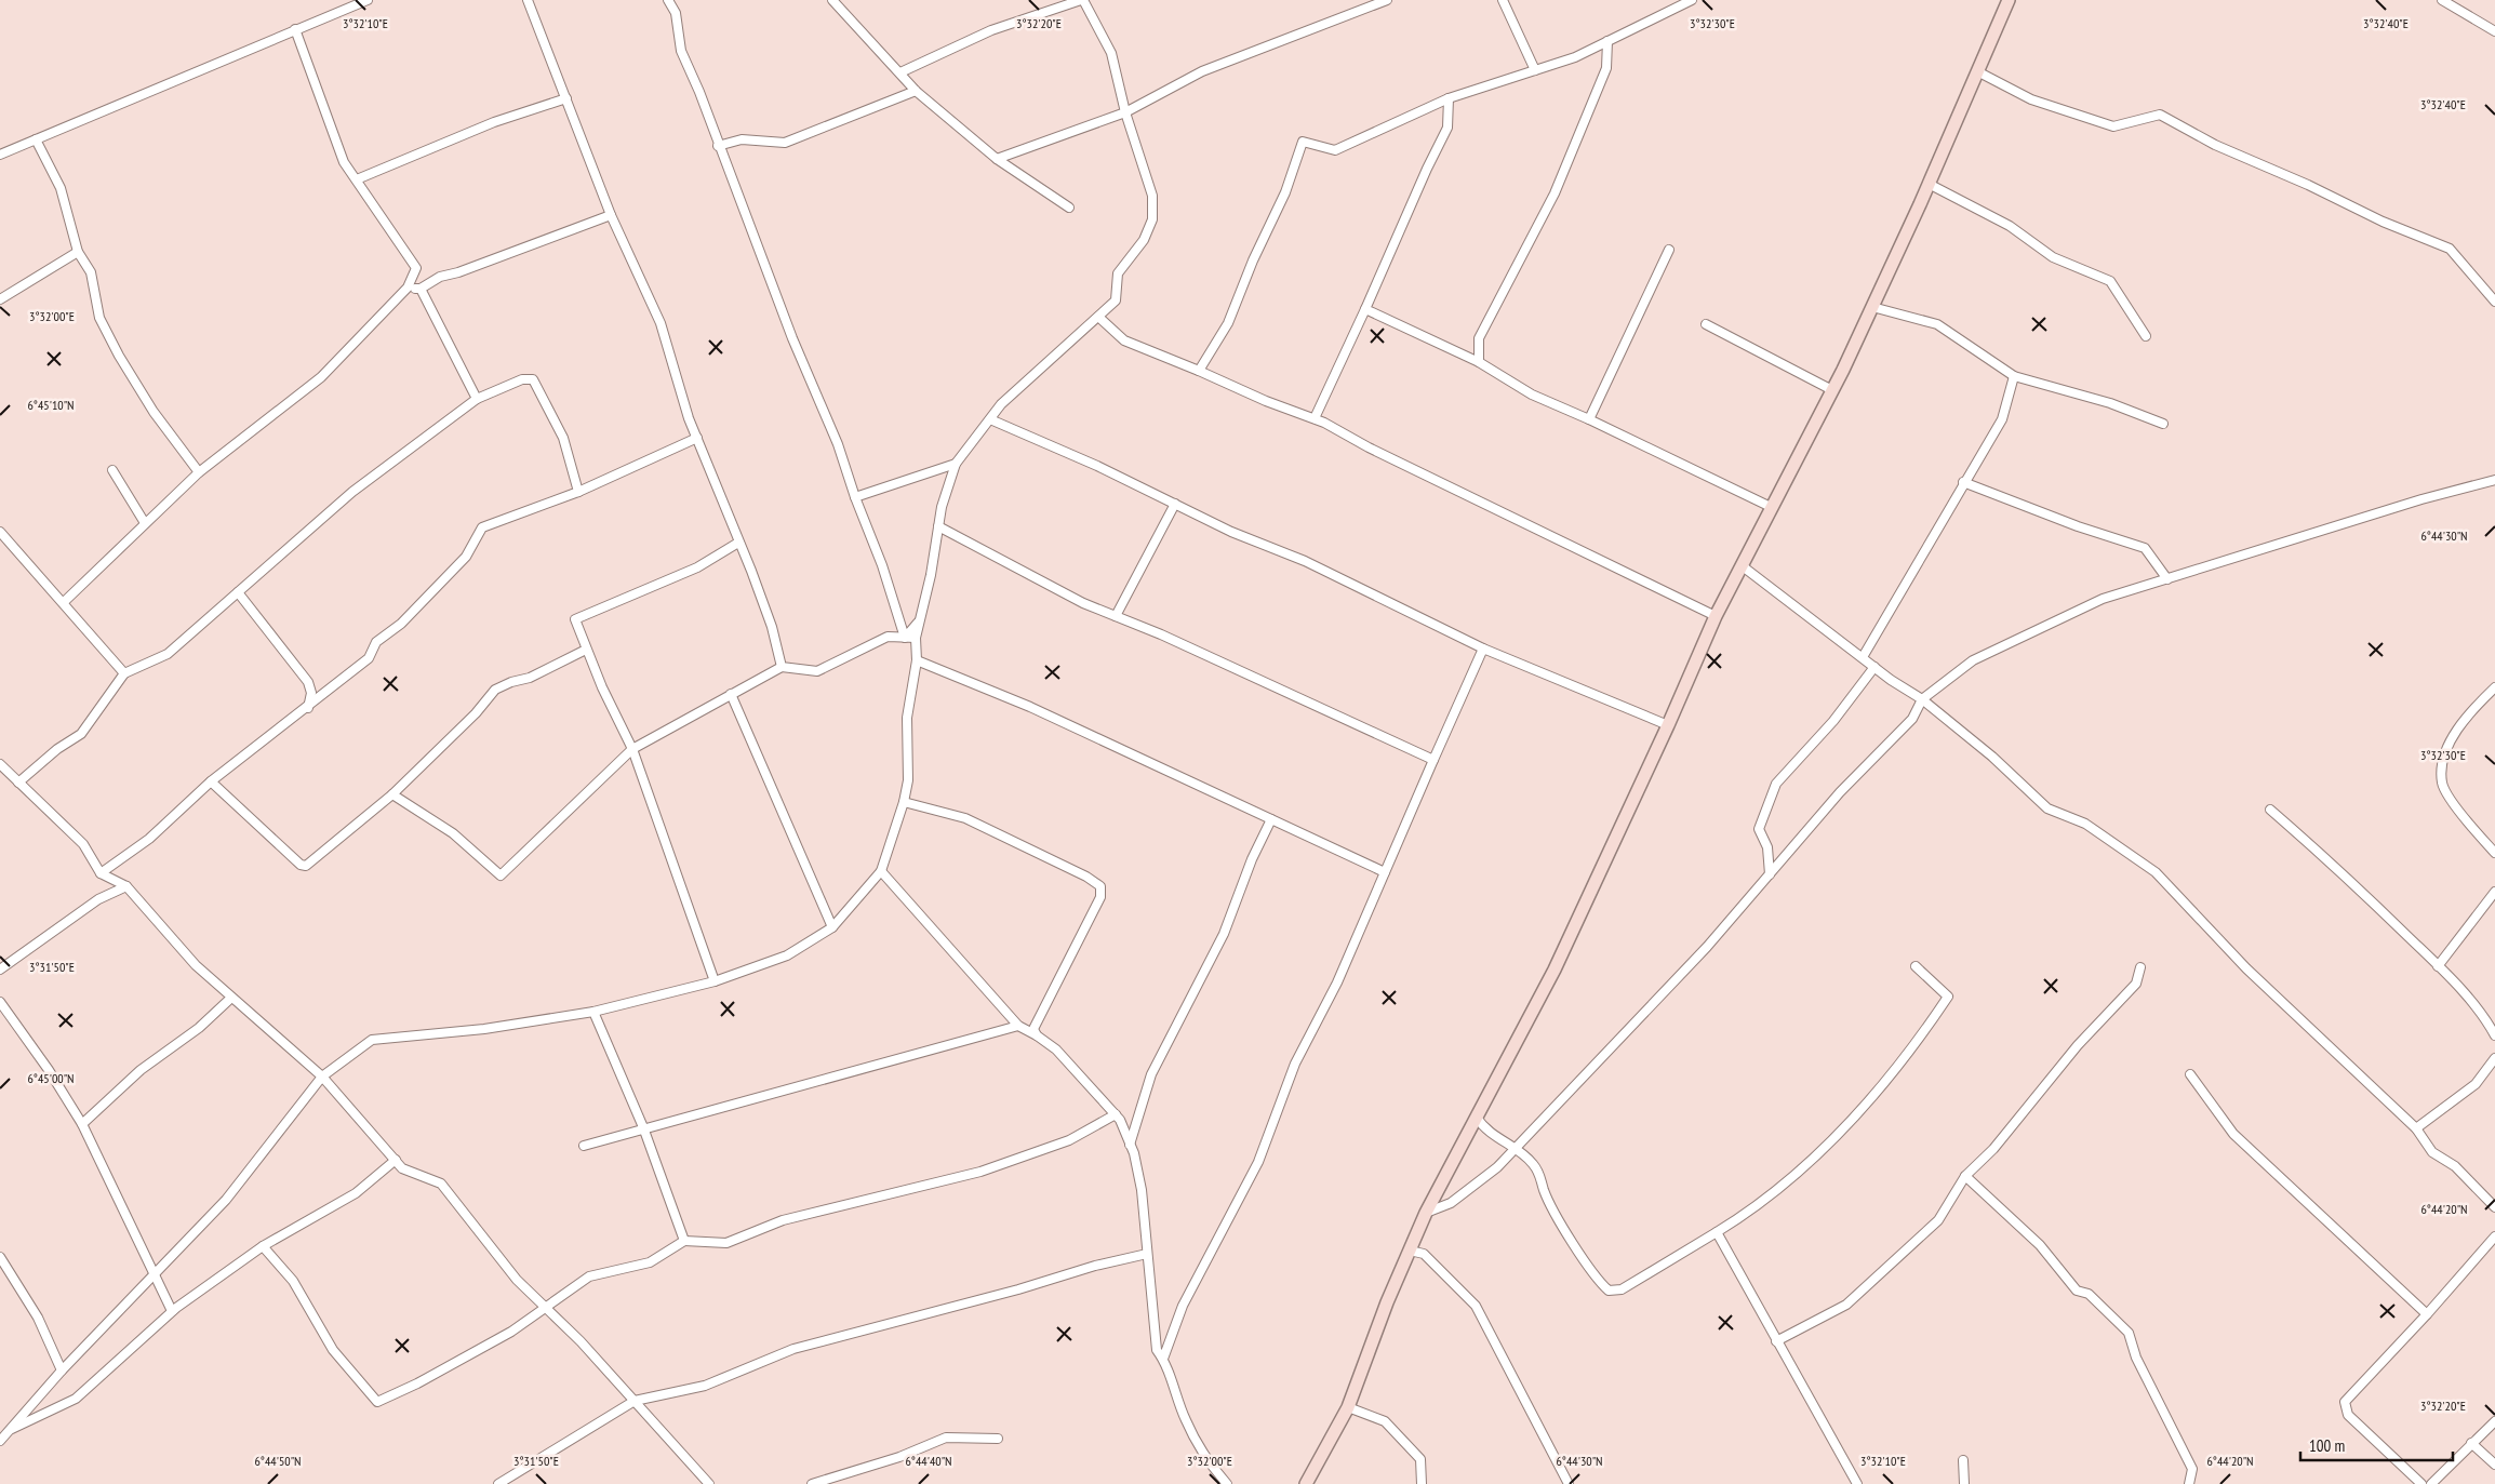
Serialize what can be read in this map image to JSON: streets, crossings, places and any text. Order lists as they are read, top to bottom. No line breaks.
{"scale_bar":"100 m","coordinates":["3°32'10\"E","3°32'20\"E","3°32'30\"E","3°32'40\"E","3°32'00\"E","6°45'10\"N","6°44'30\"N","3°31'50\"E","6°45'00\"N","6°44'20\"N","6°44'50\"N","6°44'40\"N"]}
